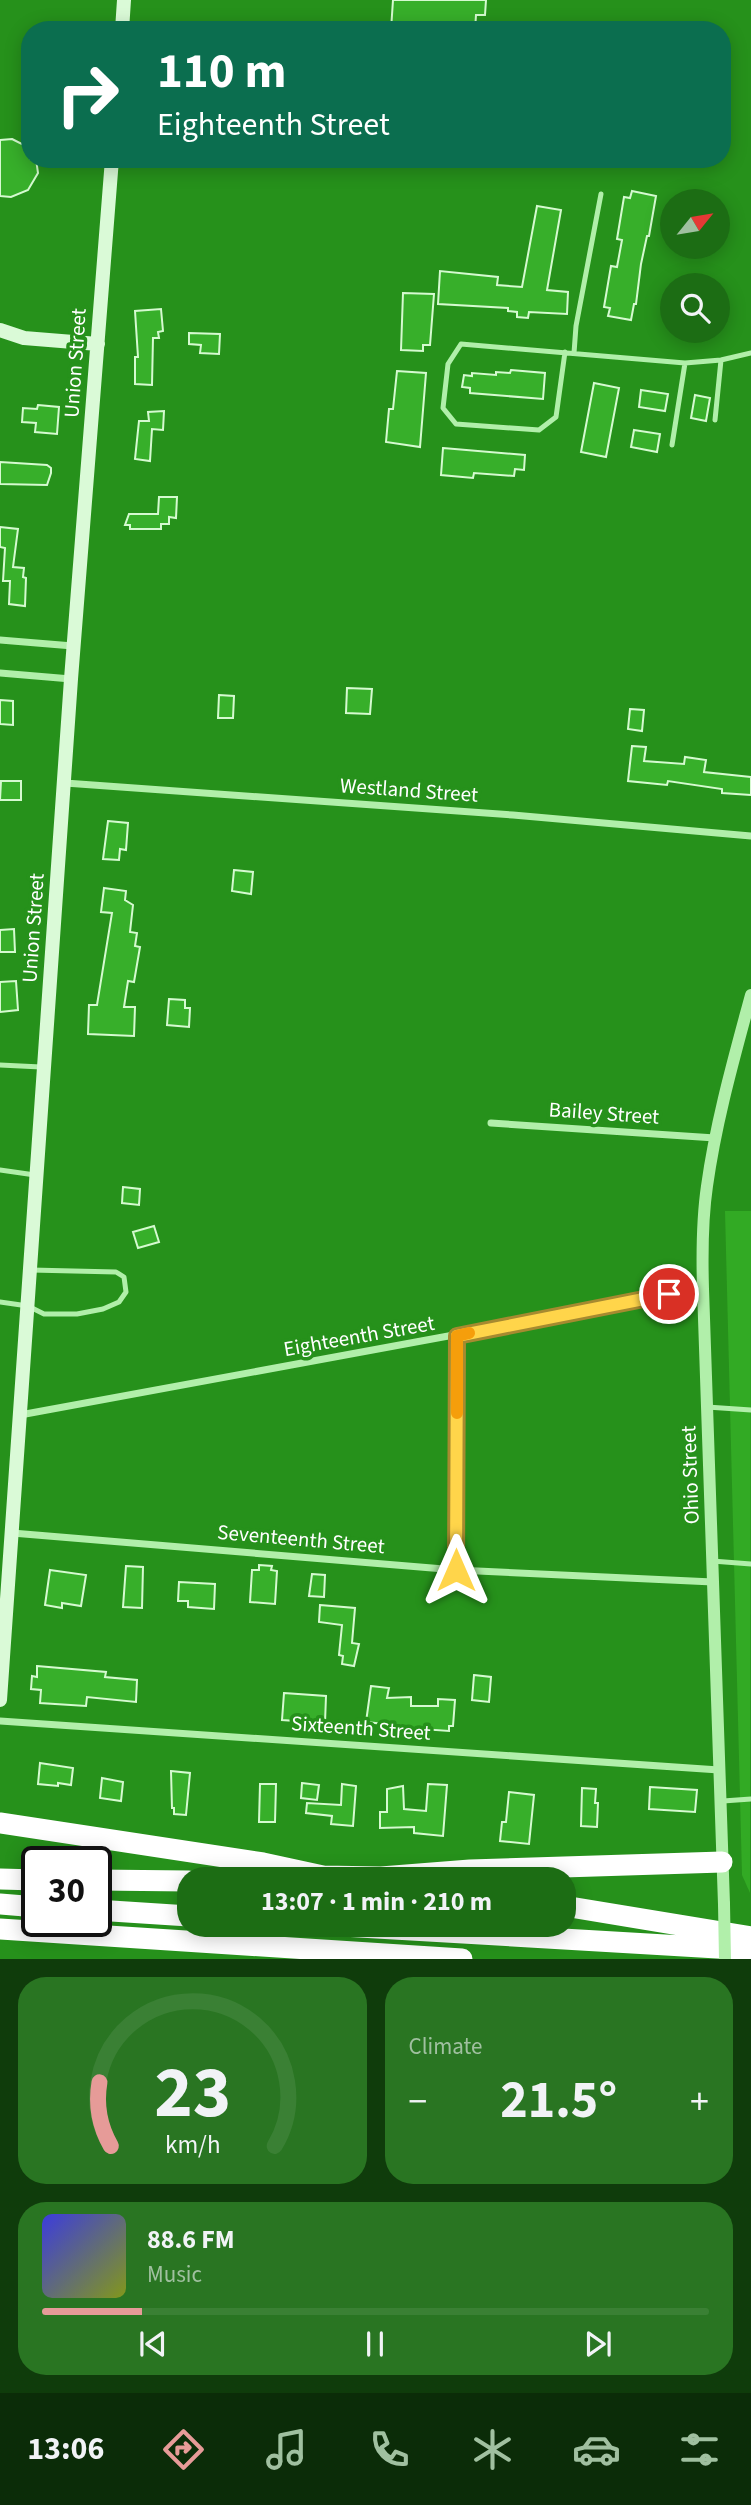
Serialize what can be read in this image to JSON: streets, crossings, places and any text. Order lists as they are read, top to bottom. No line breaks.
{"streets":{"main road":["Union Street"],"street":["Westland Street","Bailey Street","Eighteenth Street","Ohio Street","Seventeenth Street","Sixteenth Street"]},"crossings":[["Union Street","Westland Street"],["Union Street","Eighteenth Street"],["Union Street","Seventeenth Street"],["Bailey Street","Ohio Street"],["Eighteenth Street","Ohio Street"],["Ohio Street","Seventeenth Street"],["Ohio Street","Sixteenth Street"]],"north":"top right","page":{"turn":["110 m","Eighteenth Street"],"limit":"30","trip":"13:07 · 1 min · 210 m","tile":"Climate","heat":["−","21.5°","+"],"song":["88.6 FM","Music"],"tabs":"13:06","gauge":["23","km/h"]}}
